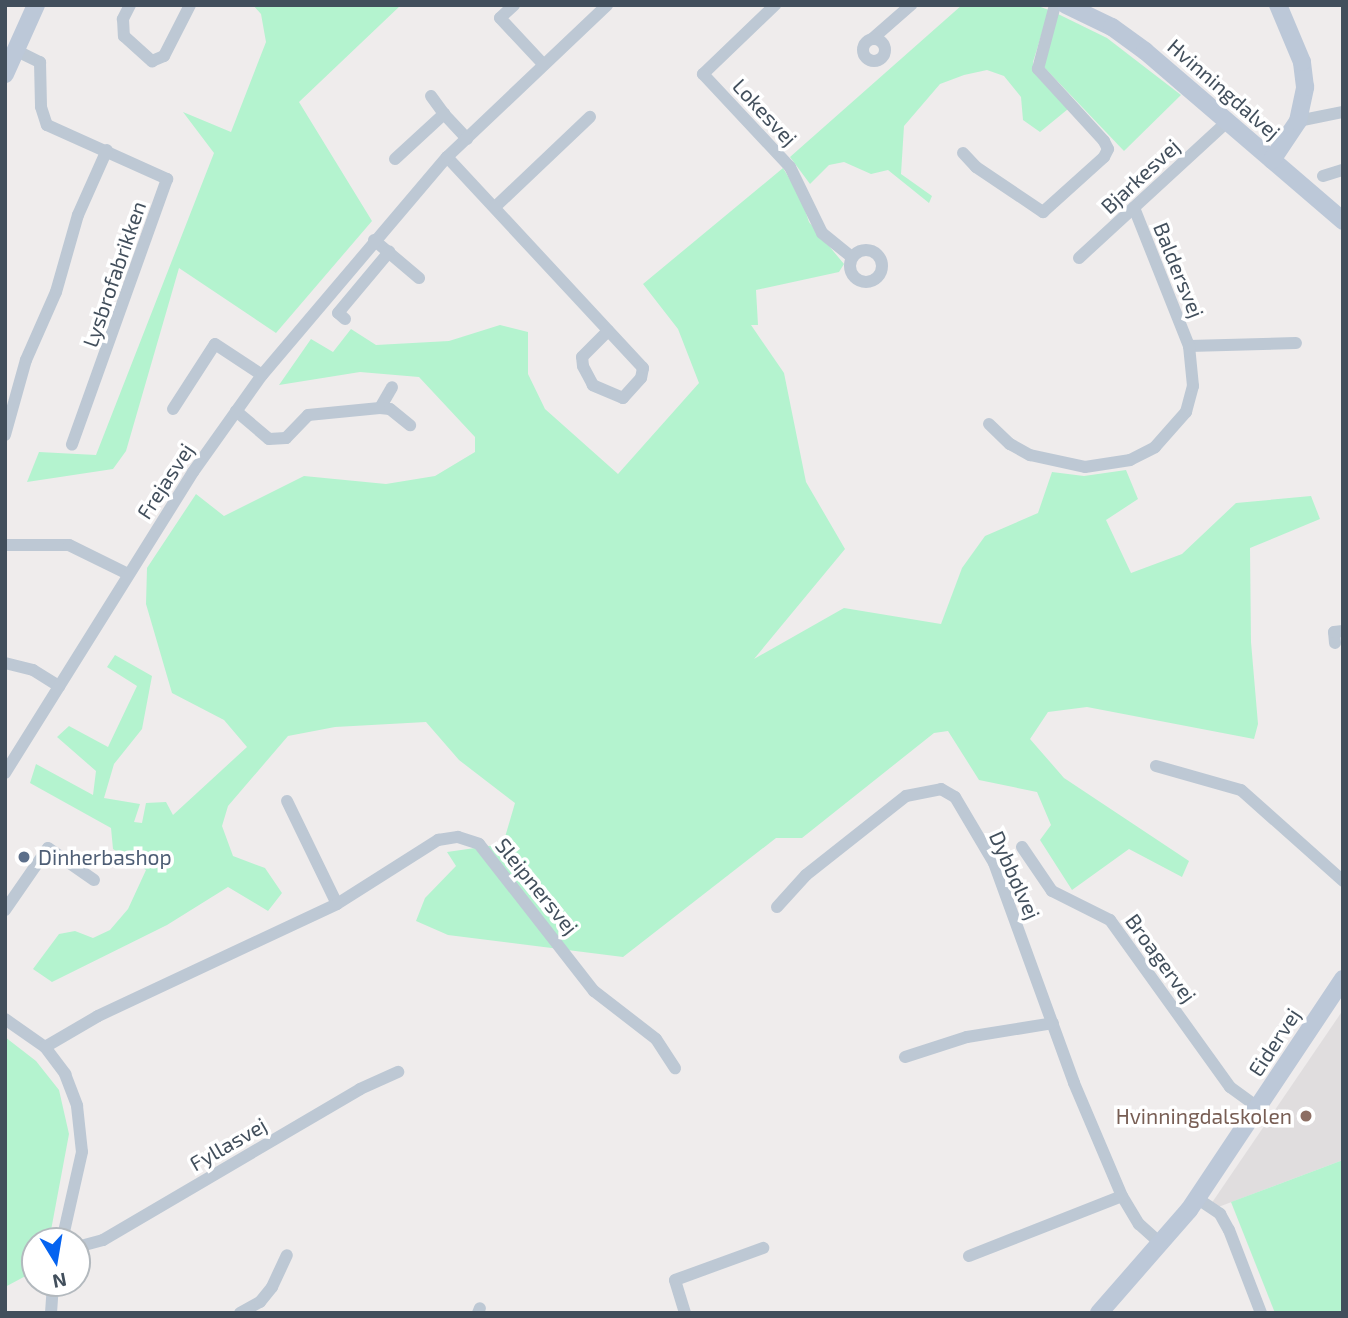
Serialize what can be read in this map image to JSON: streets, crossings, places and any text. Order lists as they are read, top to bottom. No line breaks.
{"streets":{"street":["Hvinningdalvej","Lokesvej","Bjarkesvej","Baldersvej","Lysbrofabrikken","Frejasvej","Dybbølvej","Sleipnersvej","Broagervej","Eidervej","Fyllasvej"]},"crossings":[["Hvinningdalvej","Bjarkesvej"],["Bjarkesvej","Baldersvej"],["Dybbølvej","Eidervej"],["Broagervej","Eidervej"]],"places":["Dinherbashop","Hvinningdalskolen"],"north":"bottom"}
